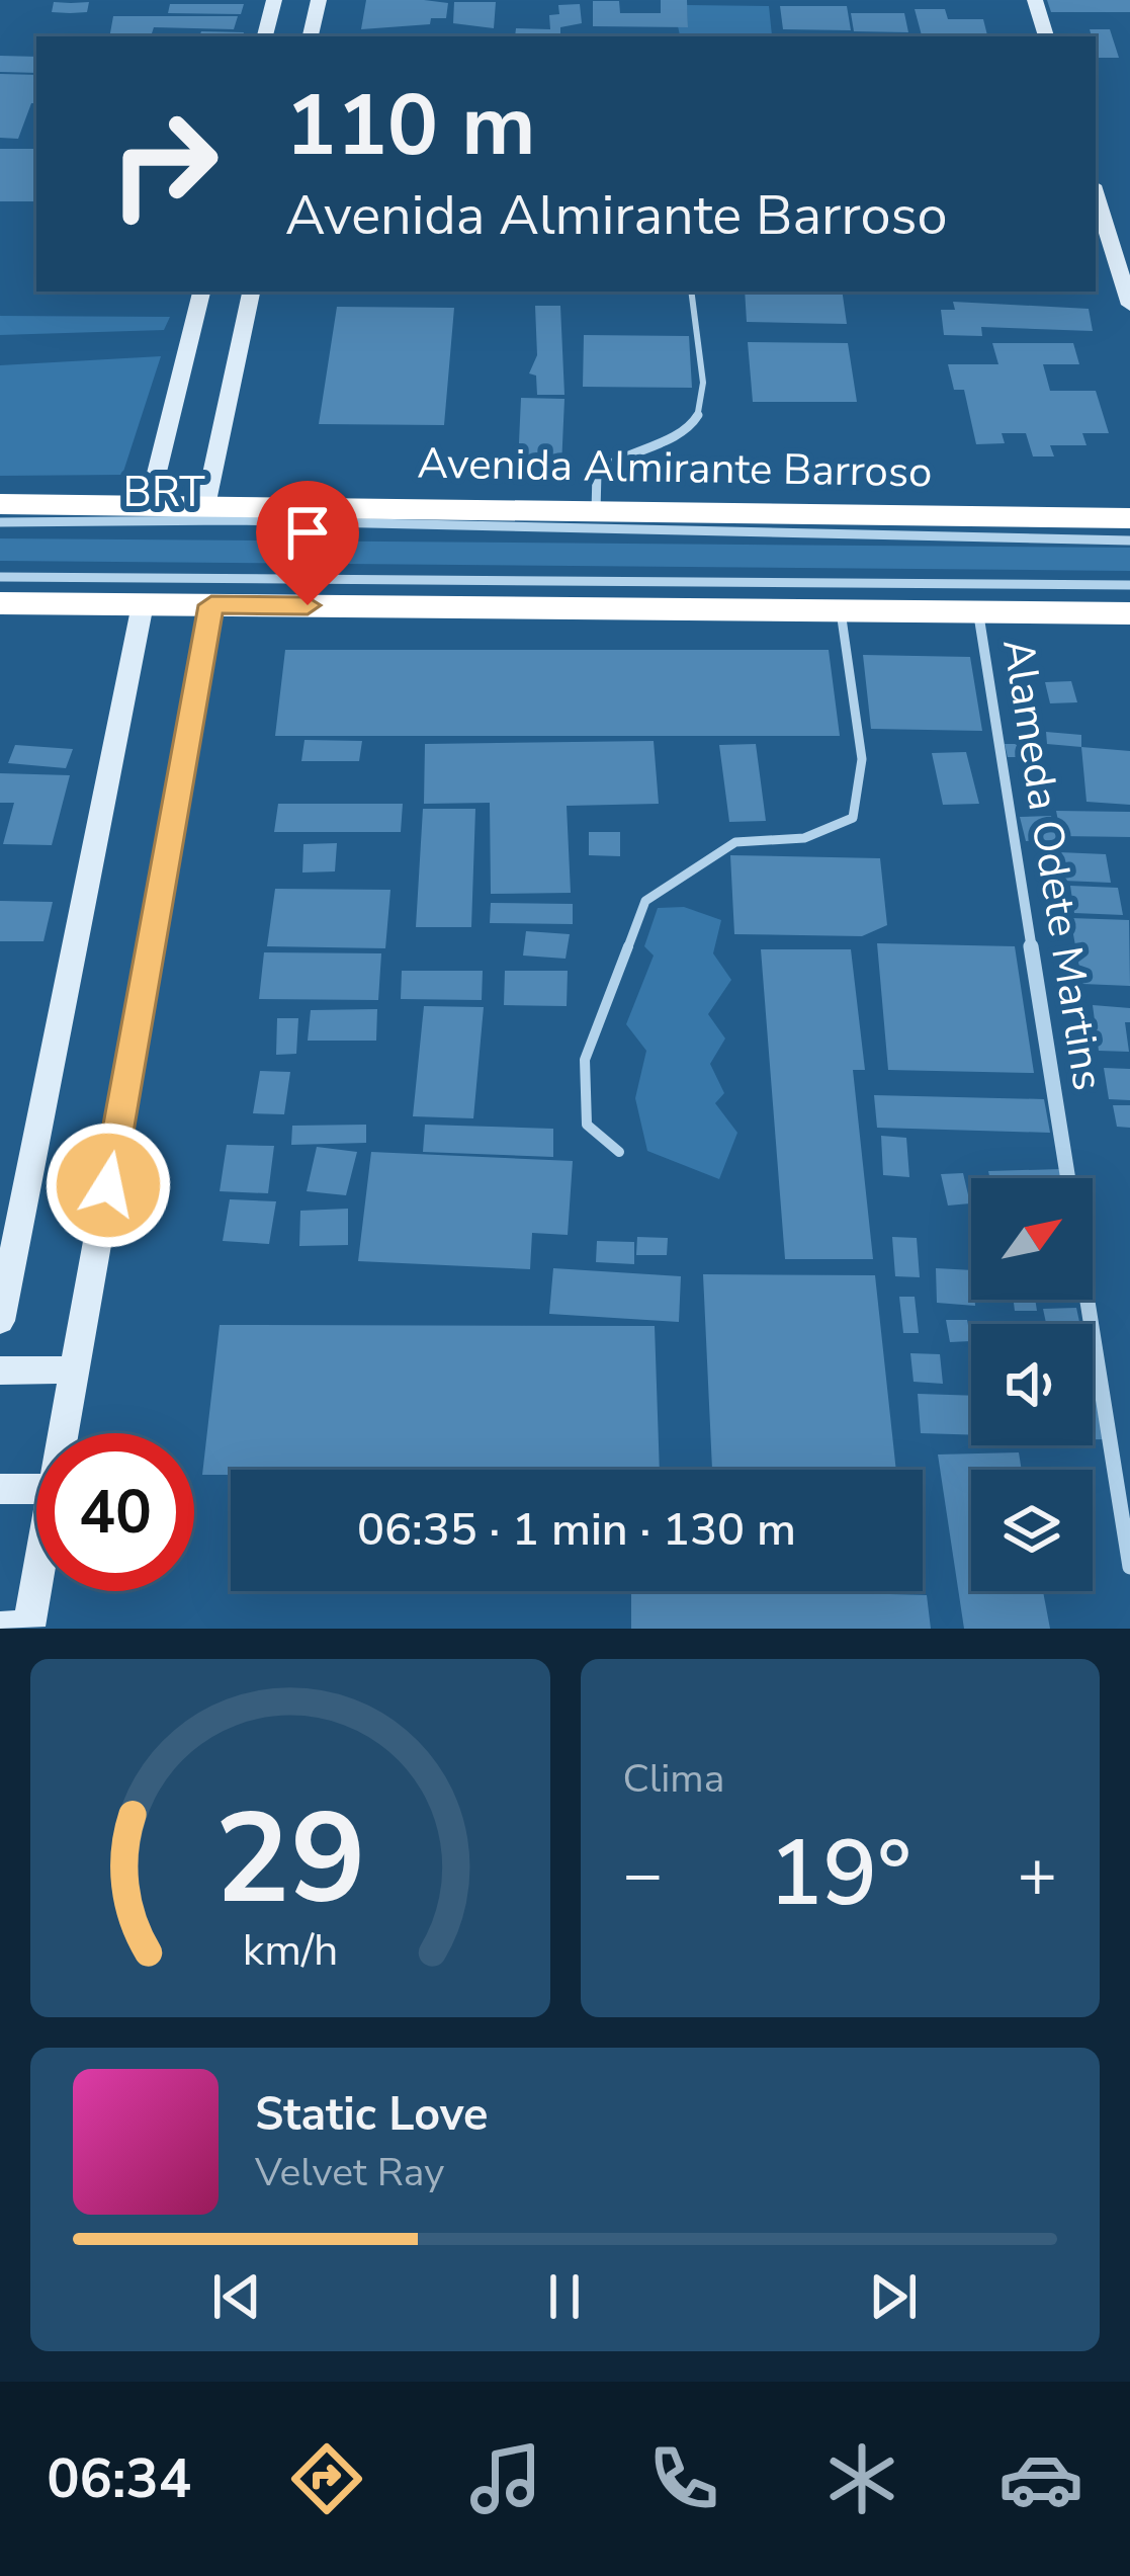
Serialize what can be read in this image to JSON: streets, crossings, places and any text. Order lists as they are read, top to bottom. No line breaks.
{"streets":{"highway":["Avenida Almirante Barroso"],"street":["Alameda Odete Martins"],"lane":["BRT"]},"north":"top right","page":{"turn":["110 m","Avenida Almirante Barroso"],"limit":"40","trip":"06:35 · 1 min · 130 m","tile":"Clima","heat":["−","19°","+"],"song":["Static Love","Velvet Ray"],"tabs":"06:34","gauge":["29","km/h"]}}
